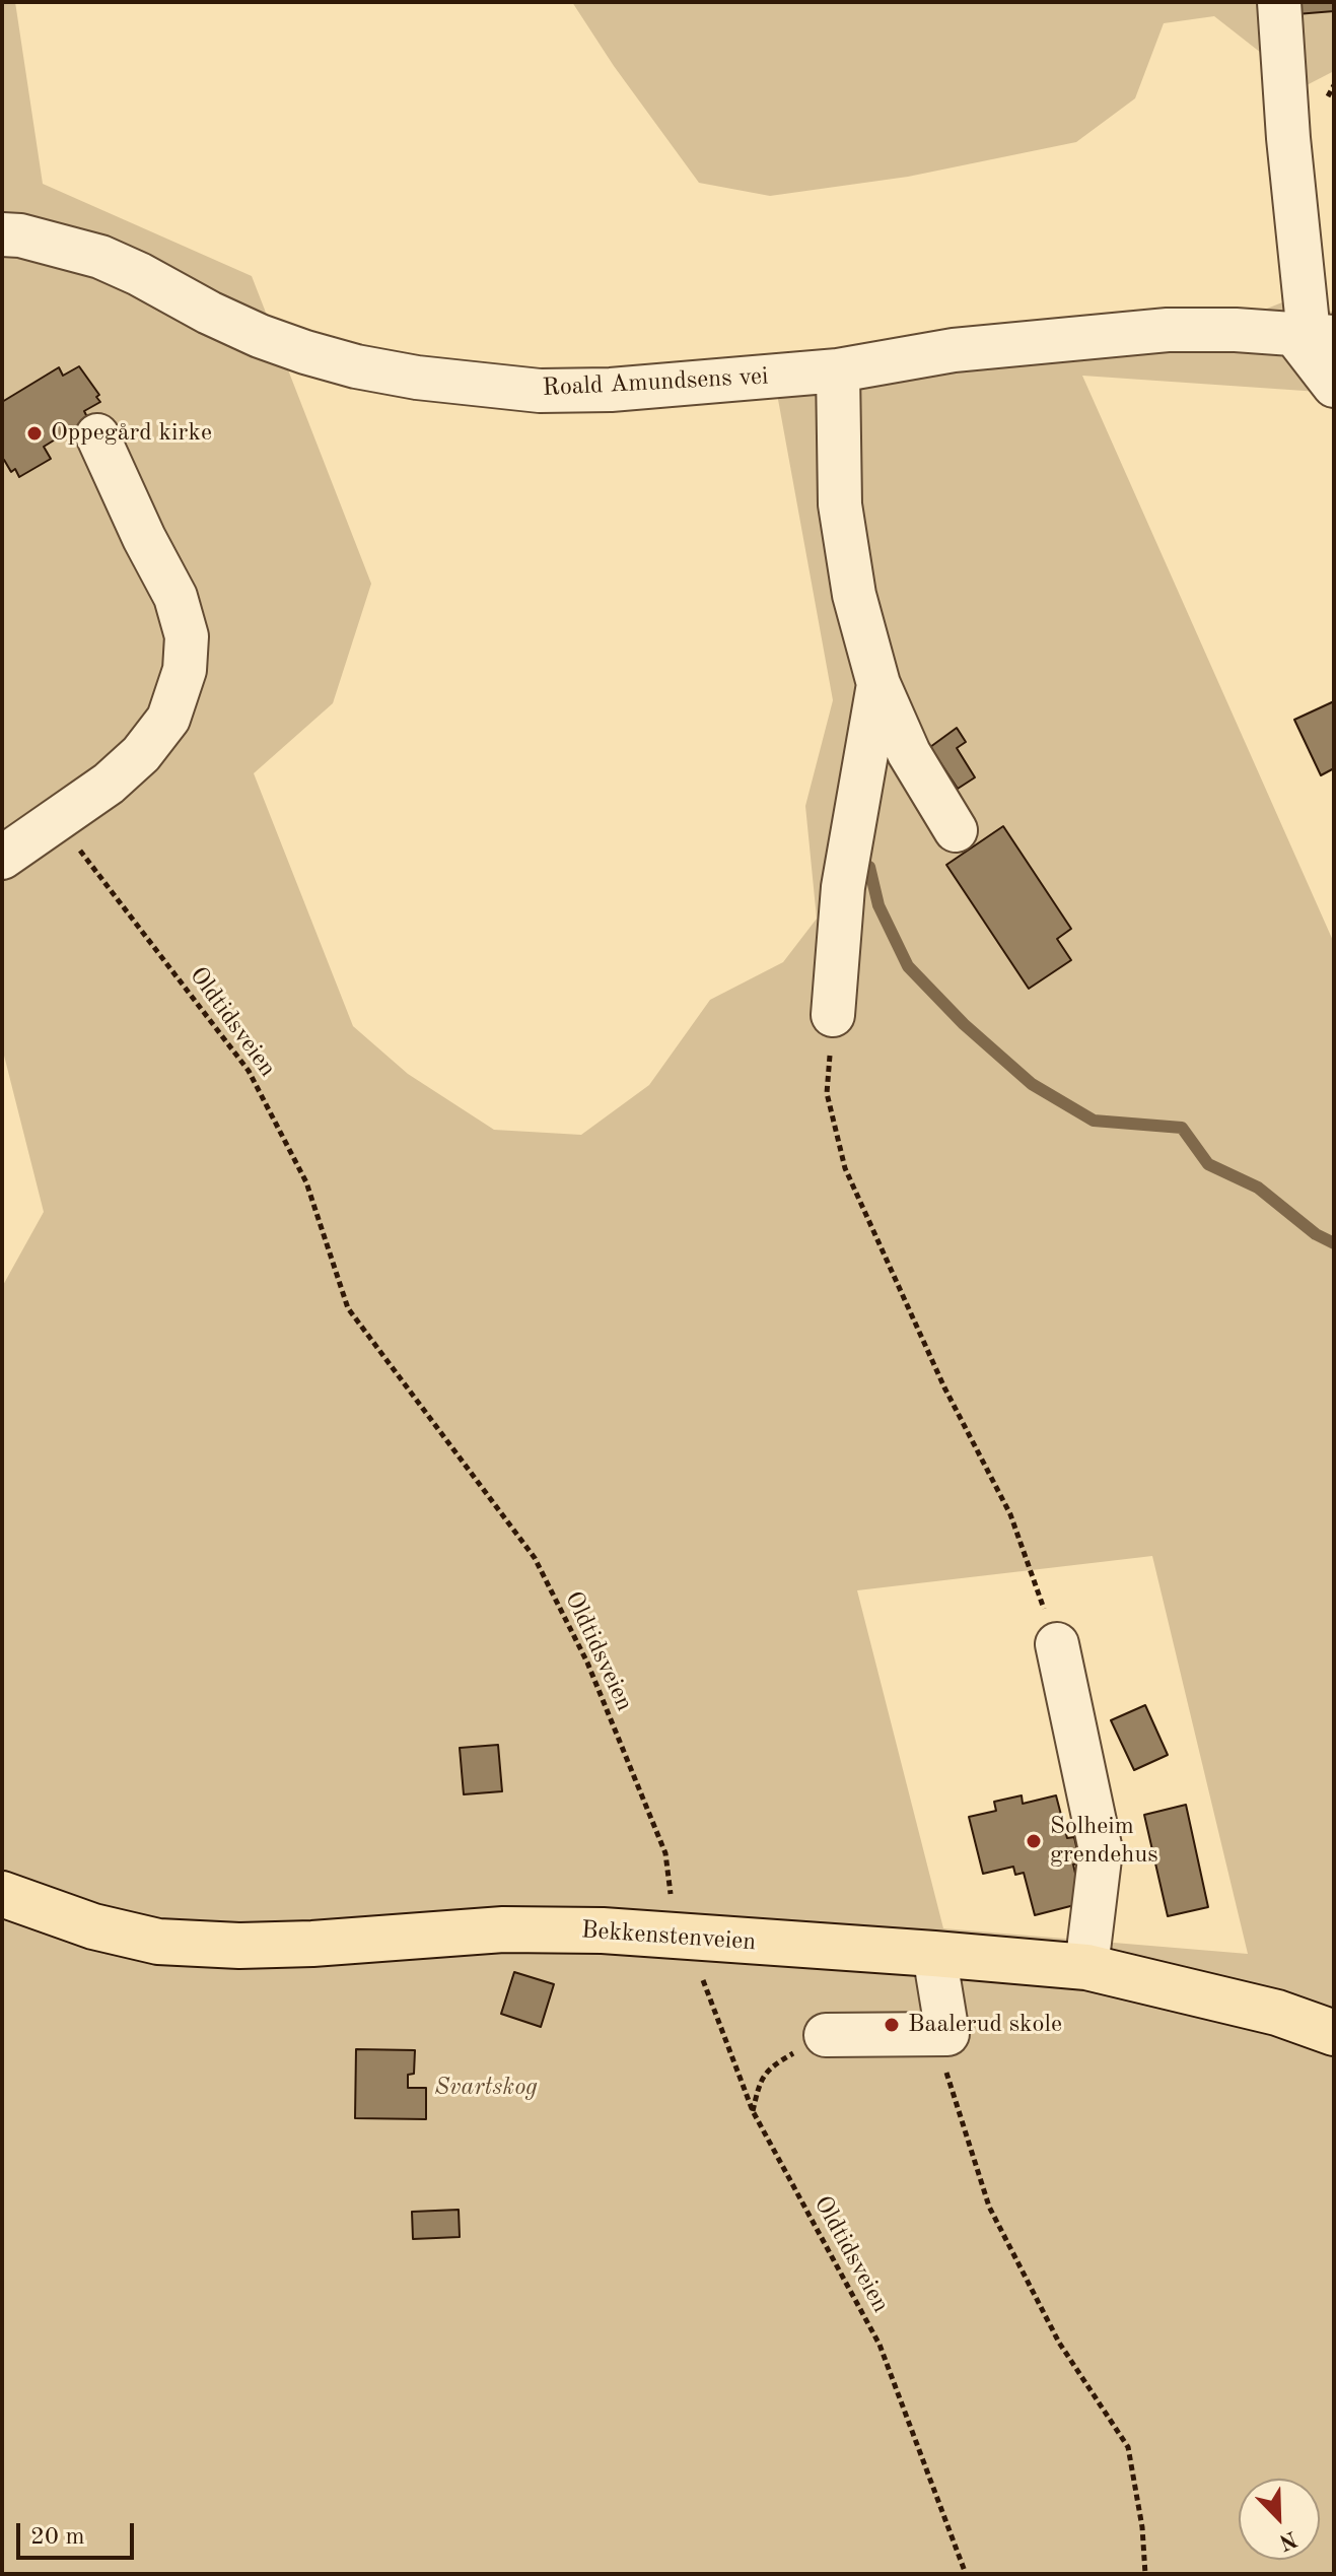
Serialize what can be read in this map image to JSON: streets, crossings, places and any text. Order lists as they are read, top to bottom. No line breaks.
{"streets":{"main road":["Bekkenstenveien"],"street":["Roald Amundsens vei"],"path":["Oldtidsveien"]},"crossings":[["Oldtidsveien","Bekkenstenveien"]],"parks":["Svartskog"],"places":["Oppegård kirke","Solheim grendehus","Baalerud skole"],"scale_bar":"20 m","north":"bottom right"}
